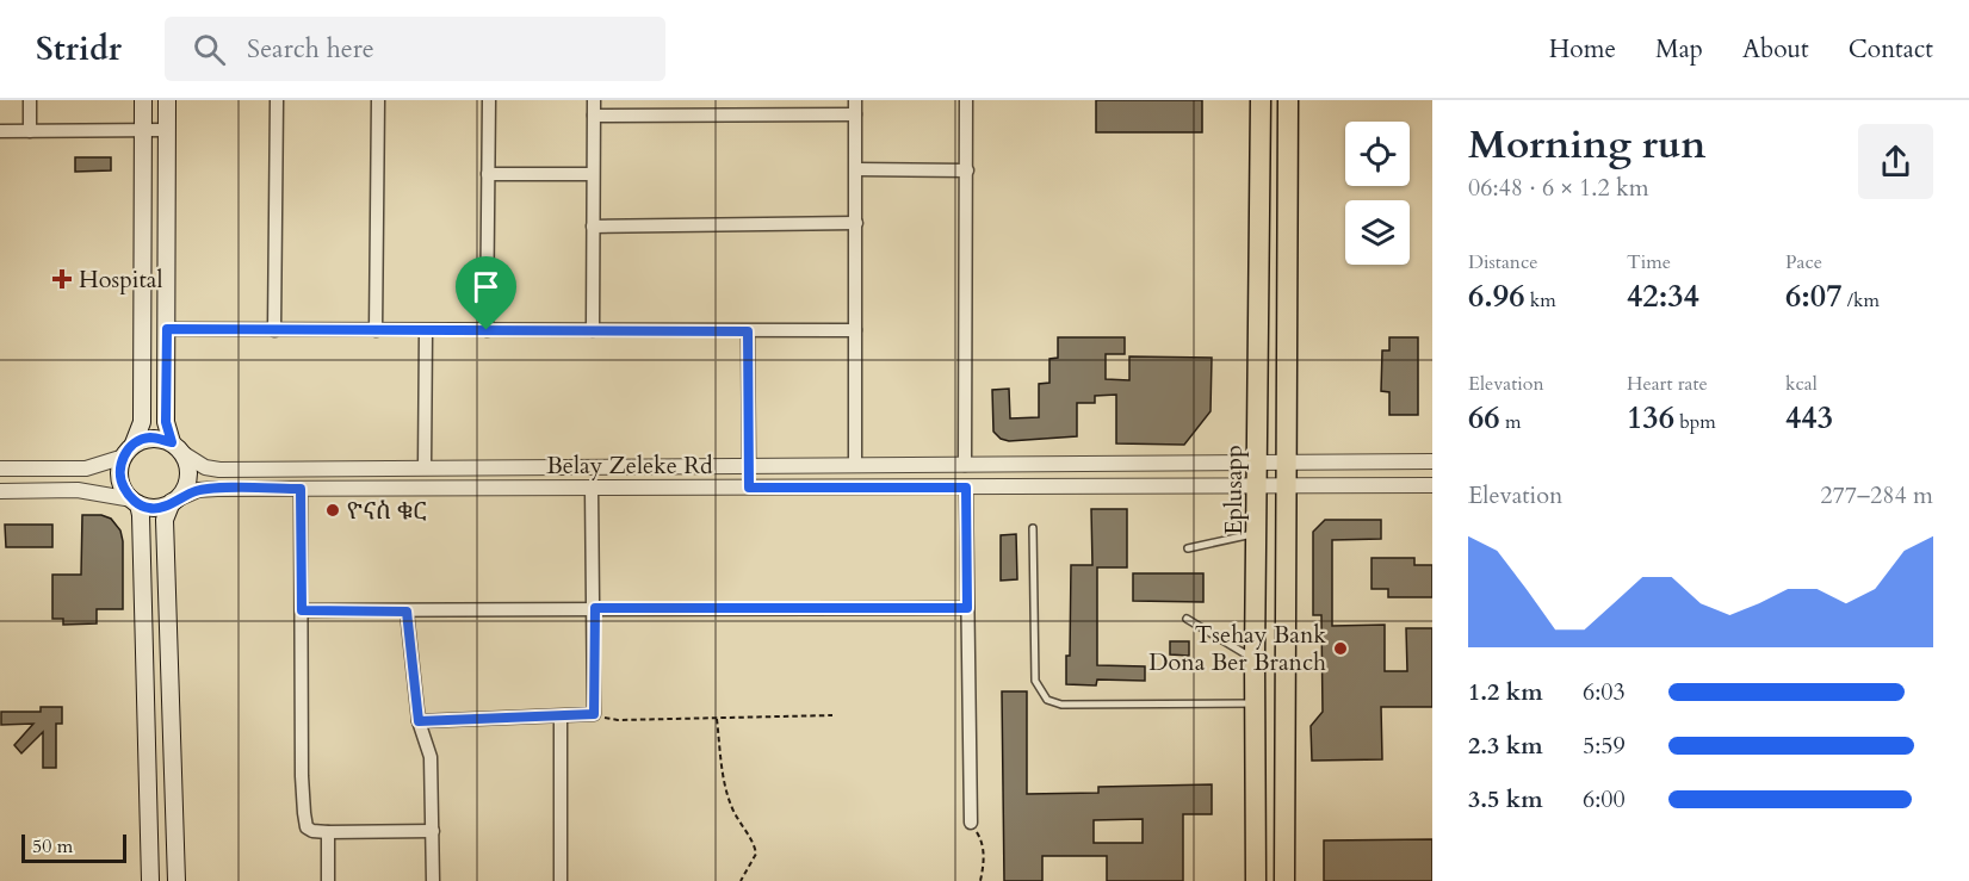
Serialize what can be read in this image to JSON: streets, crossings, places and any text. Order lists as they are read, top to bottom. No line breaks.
{"streets":{"highway":["Eplusapp"],"street":["Belay Zeleke Rd"]},"crossings":[["Belay Zeleke Rd","Eplusapp"]],"places":{"health":["Hospital"],"other":["ዮናስ ቁር","Tsehay Bank Dona Ber Branch"]},"scale_bar":"50 m","page":{"header":"Stridr","search":"Search here","nav":["Home","Map","About","Contact"],"heading":["Morning run","06:48 · 6 × 1.2 km"],"stats":[["Distance","6.96 km"],["Time","42:34"],["Pace","6:07 /km"],["Elevation","66 m"],["Heart rate","136 bpm"],["kcal","443"]],"chart":["Elevation","277–284 m"],"list":[{"name":"1.2 km","note":"6:03"},{"name":"2.3 km","note":"5:59"},{"name":"3.5 km","note":"6:00"}],"scale":"50 m"}}
